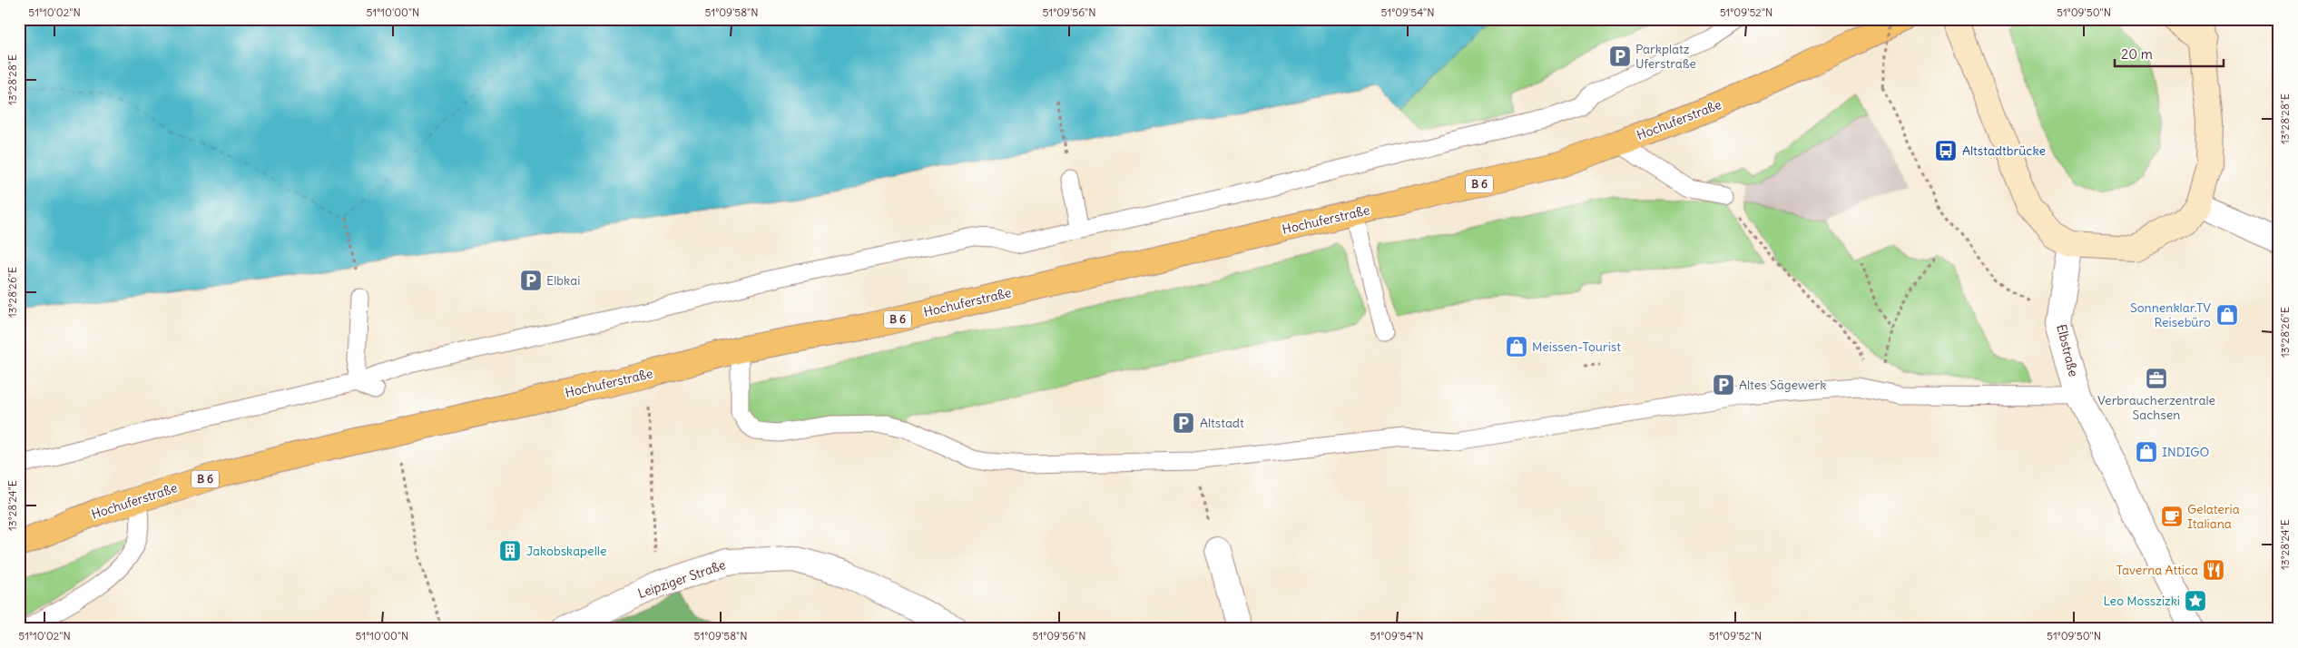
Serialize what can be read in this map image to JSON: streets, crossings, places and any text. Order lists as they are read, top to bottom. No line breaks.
{"streets":{"main road":["Hochuferstraße","B 6"],"street":["Elbstraße","Leipziger Straße"]},"places":{"parking":["Parkplatz Uferstraße","Elbkai","Altes Sägewerk","Altstadt"],"bus stop":["Altstadtbrücke"],"shop":["Sonnenklar.TV Reisebüro","Meissen-Tourist","INDIGO"],"office":["Verbraucherzentrale Sachsen"],"cafe":["Gelateria Italiana"],"building":["Jakobskapelle"],"restaurant":["Taverna Attica"],"place":["Leo Mosszizki"]},"scale_bar":"20 m","coordinates":["51°10'02\"N","51°10'00\"N","51°09'58\"N","51°09'56\"N","51°09'54\"N","51°09'52\"N","51°09'50\"N","13°28'28\"E","13°28'26\"E","13°28'24\"E"]}
